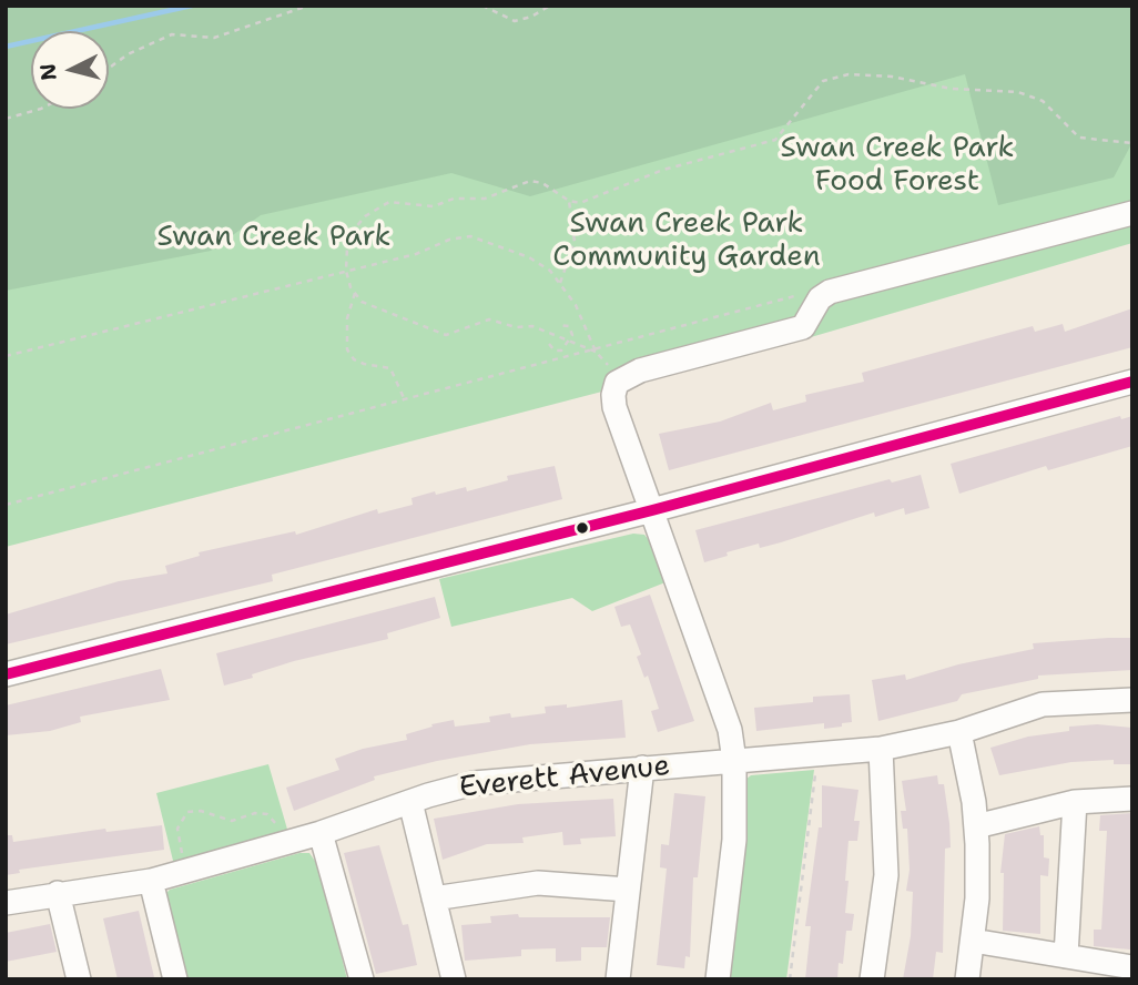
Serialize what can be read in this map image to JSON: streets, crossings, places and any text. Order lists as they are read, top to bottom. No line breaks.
{"streets":{"street":["Everett Avenue"]},"parks":["Swan Creek Park Food Forest","Swan Creek Park Community Garden","Swan Creek Park"],"north":"left"}
